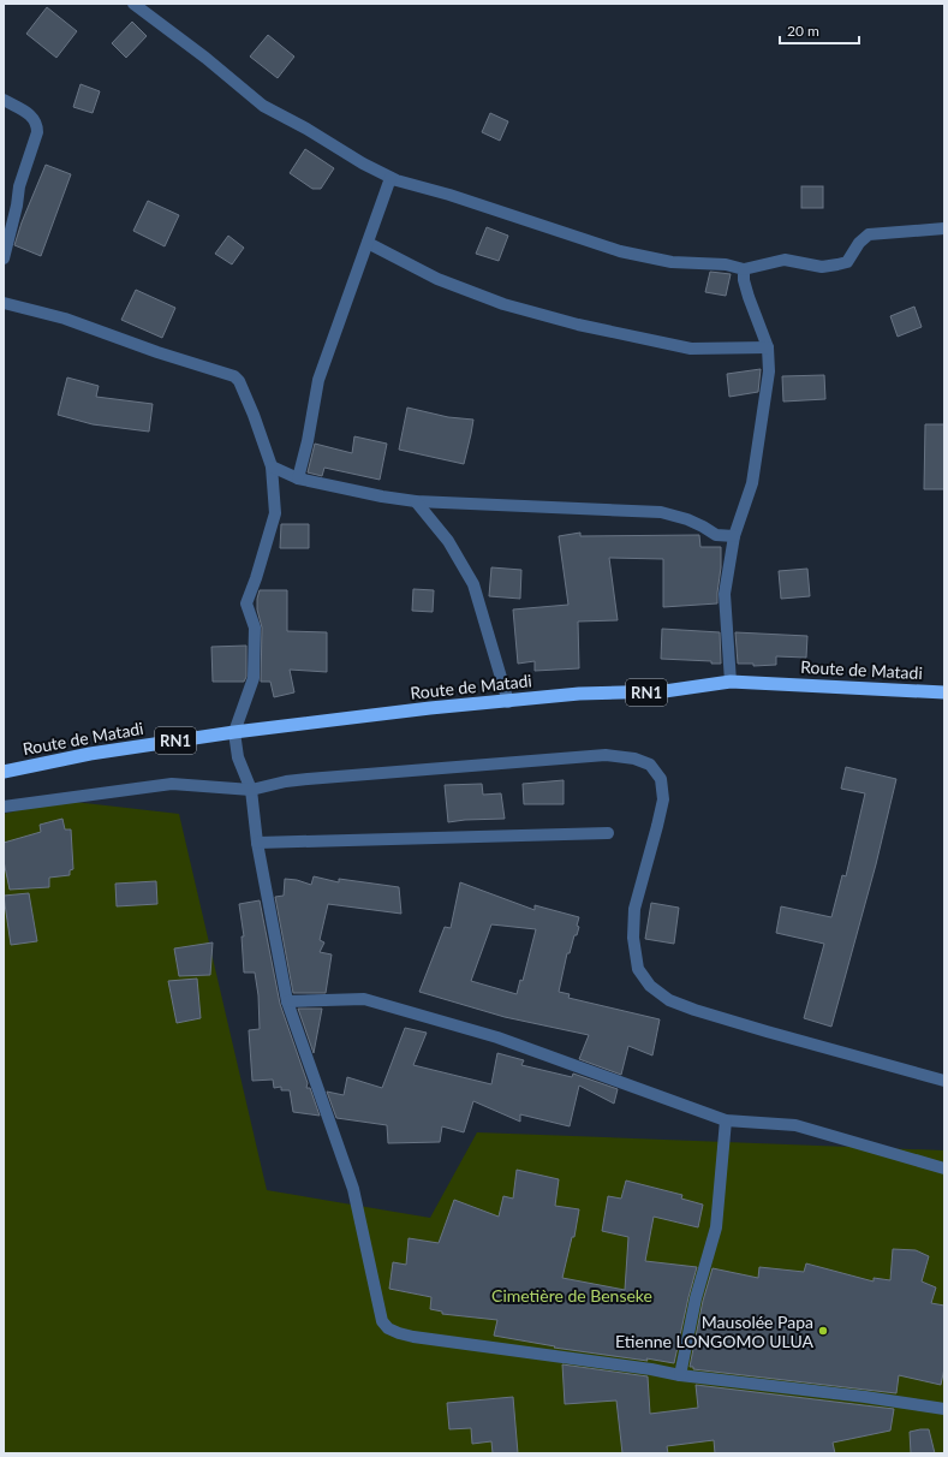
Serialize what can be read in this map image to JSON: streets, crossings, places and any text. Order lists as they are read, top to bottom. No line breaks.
{"streets":{"highway":["Route de Matadi","RN1"]},"parks":["Cimetière de Benseke"],"places":["Mausolée Papa Etienne LONGOMO ULUA"],"scale_bar":"20 m"}
